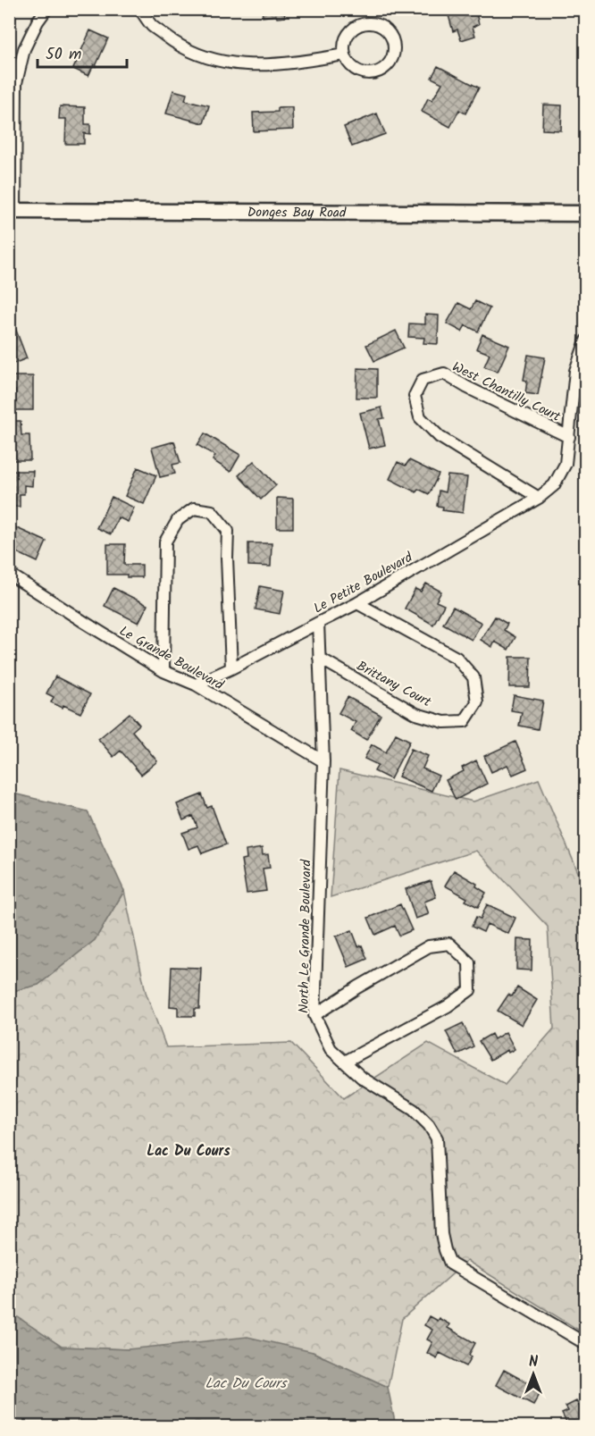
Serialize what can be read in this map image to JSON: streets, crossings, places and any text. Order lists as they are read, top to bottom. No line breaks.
{"streets":{"street":["Donges Bay Road","West Chantilly Court","Le Petite Boulevard","Le Grande Boulevard","Brittany Court","North Le Grande Boulevard"]},"crossings":[["West Chantilly Court","Le Petite Boulevard"],["Le Petite Boulevard","Le Grande Boulevard"],["Le Petite Boulevard","Brittany Court"],["Le Petite Boulevard","North Le Grande Boulevard"],["Le Grande Boulevard","North Le Grande Boulevard"],["Brittany Court","North Le Grande Boulevard"]],"districts":["Lac Du Cours"],"water":["Lac Du Cours"],"scale_bar":"50 m","north":"top"}
